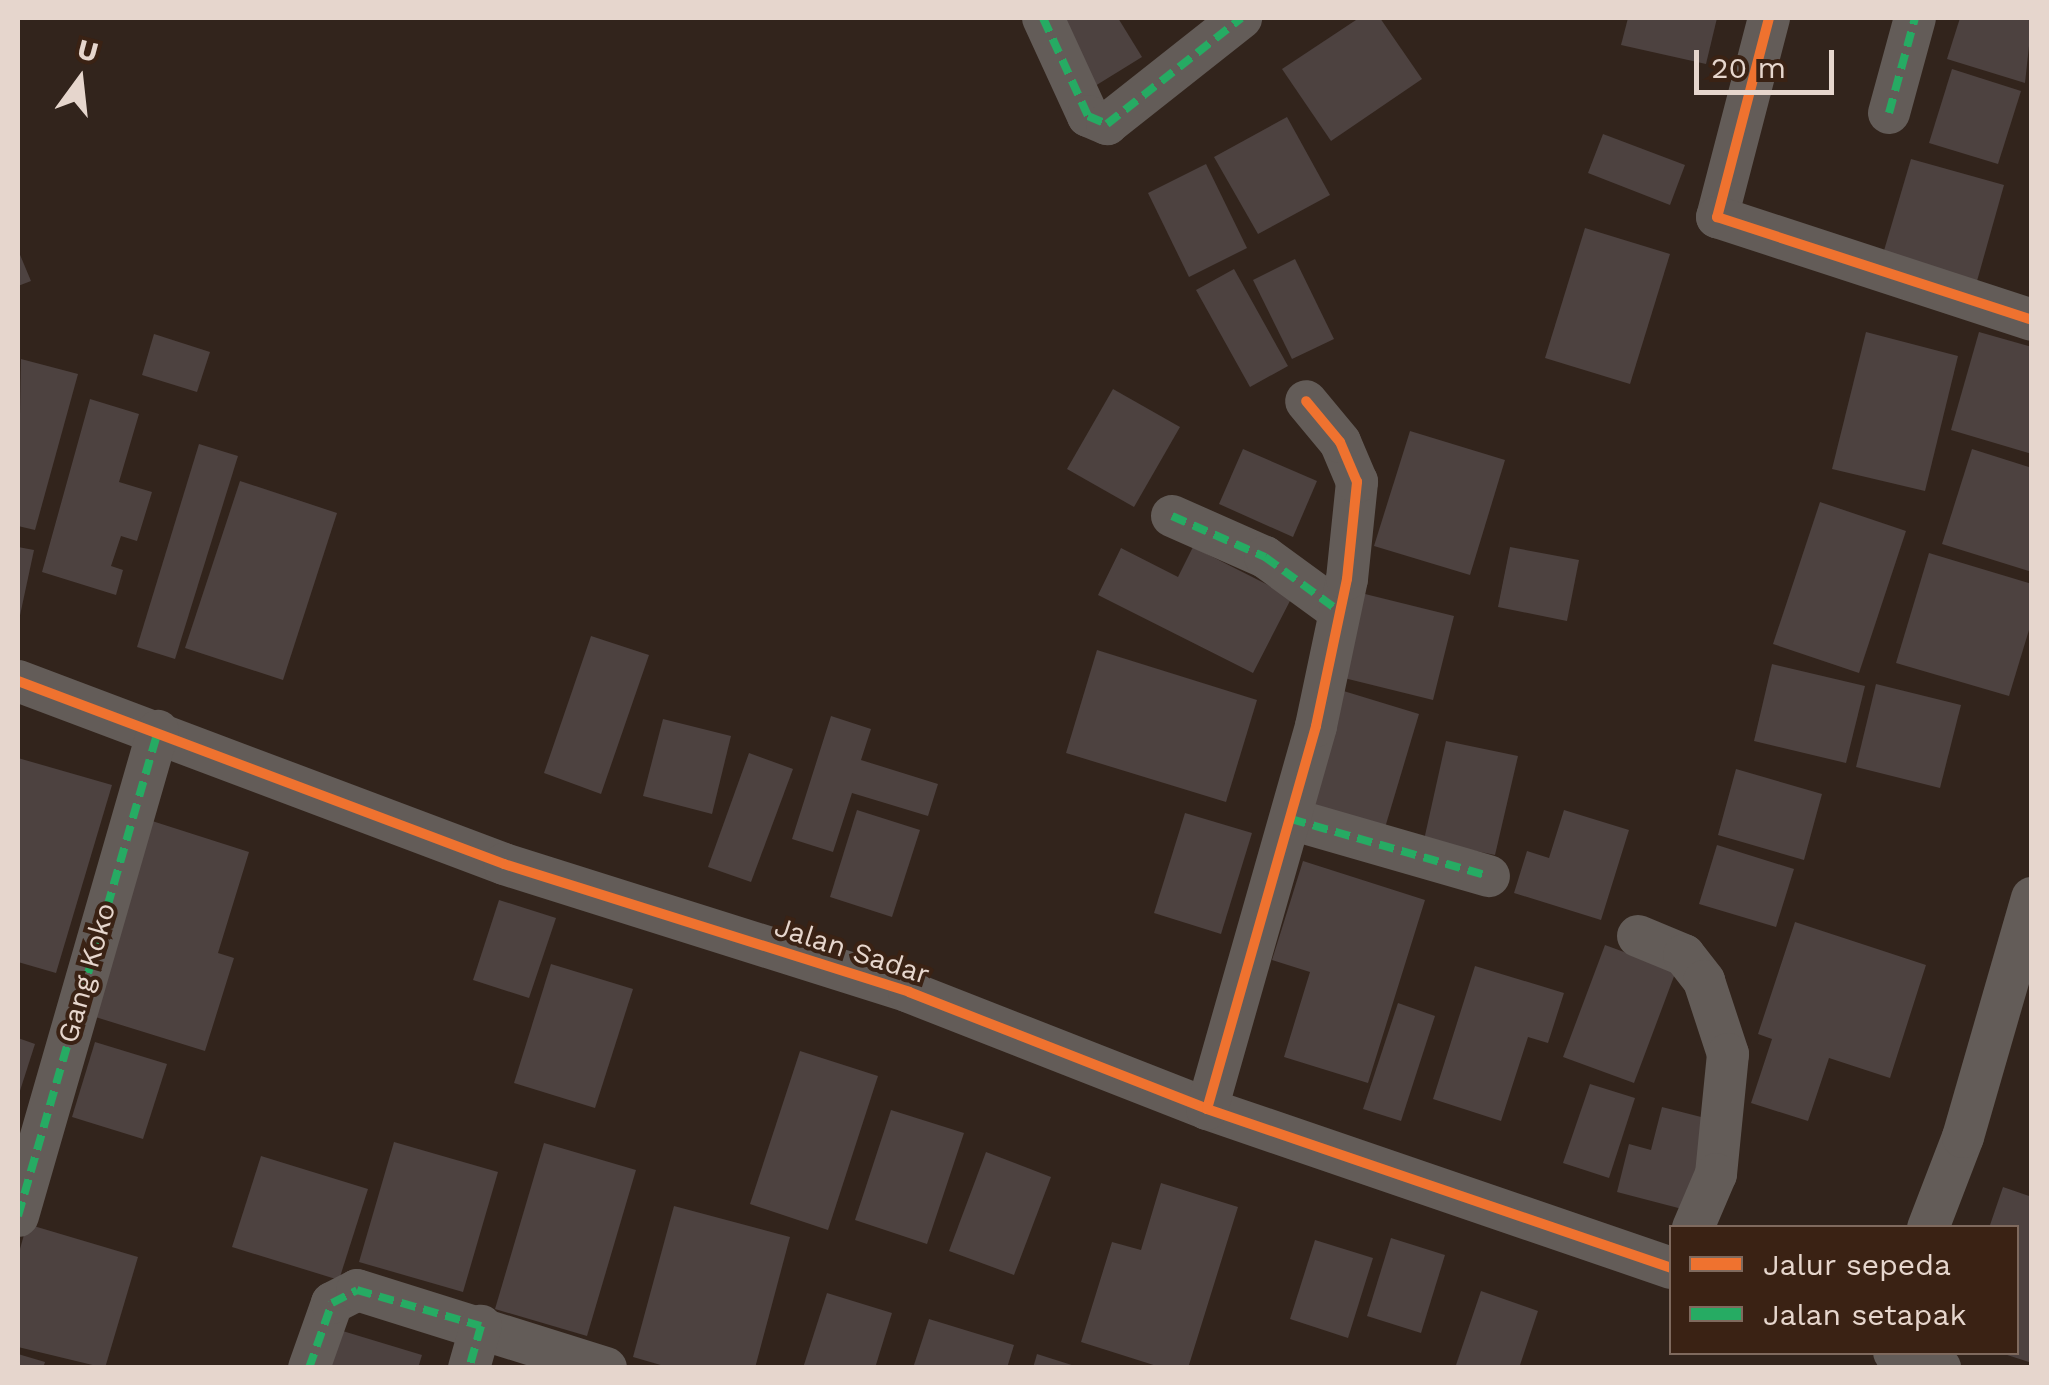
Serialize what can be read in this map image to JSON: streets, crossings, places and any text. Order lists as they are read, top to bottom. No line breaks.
{"streets":{"street":["Jalan Sadar","Gang Koko"]},"crossings":[["Jalan Sadar","Gang Koko"]],"legend":["Jalur sepeda","Jalan setapak"],"scale_bar":"20 m","north":"top"}
